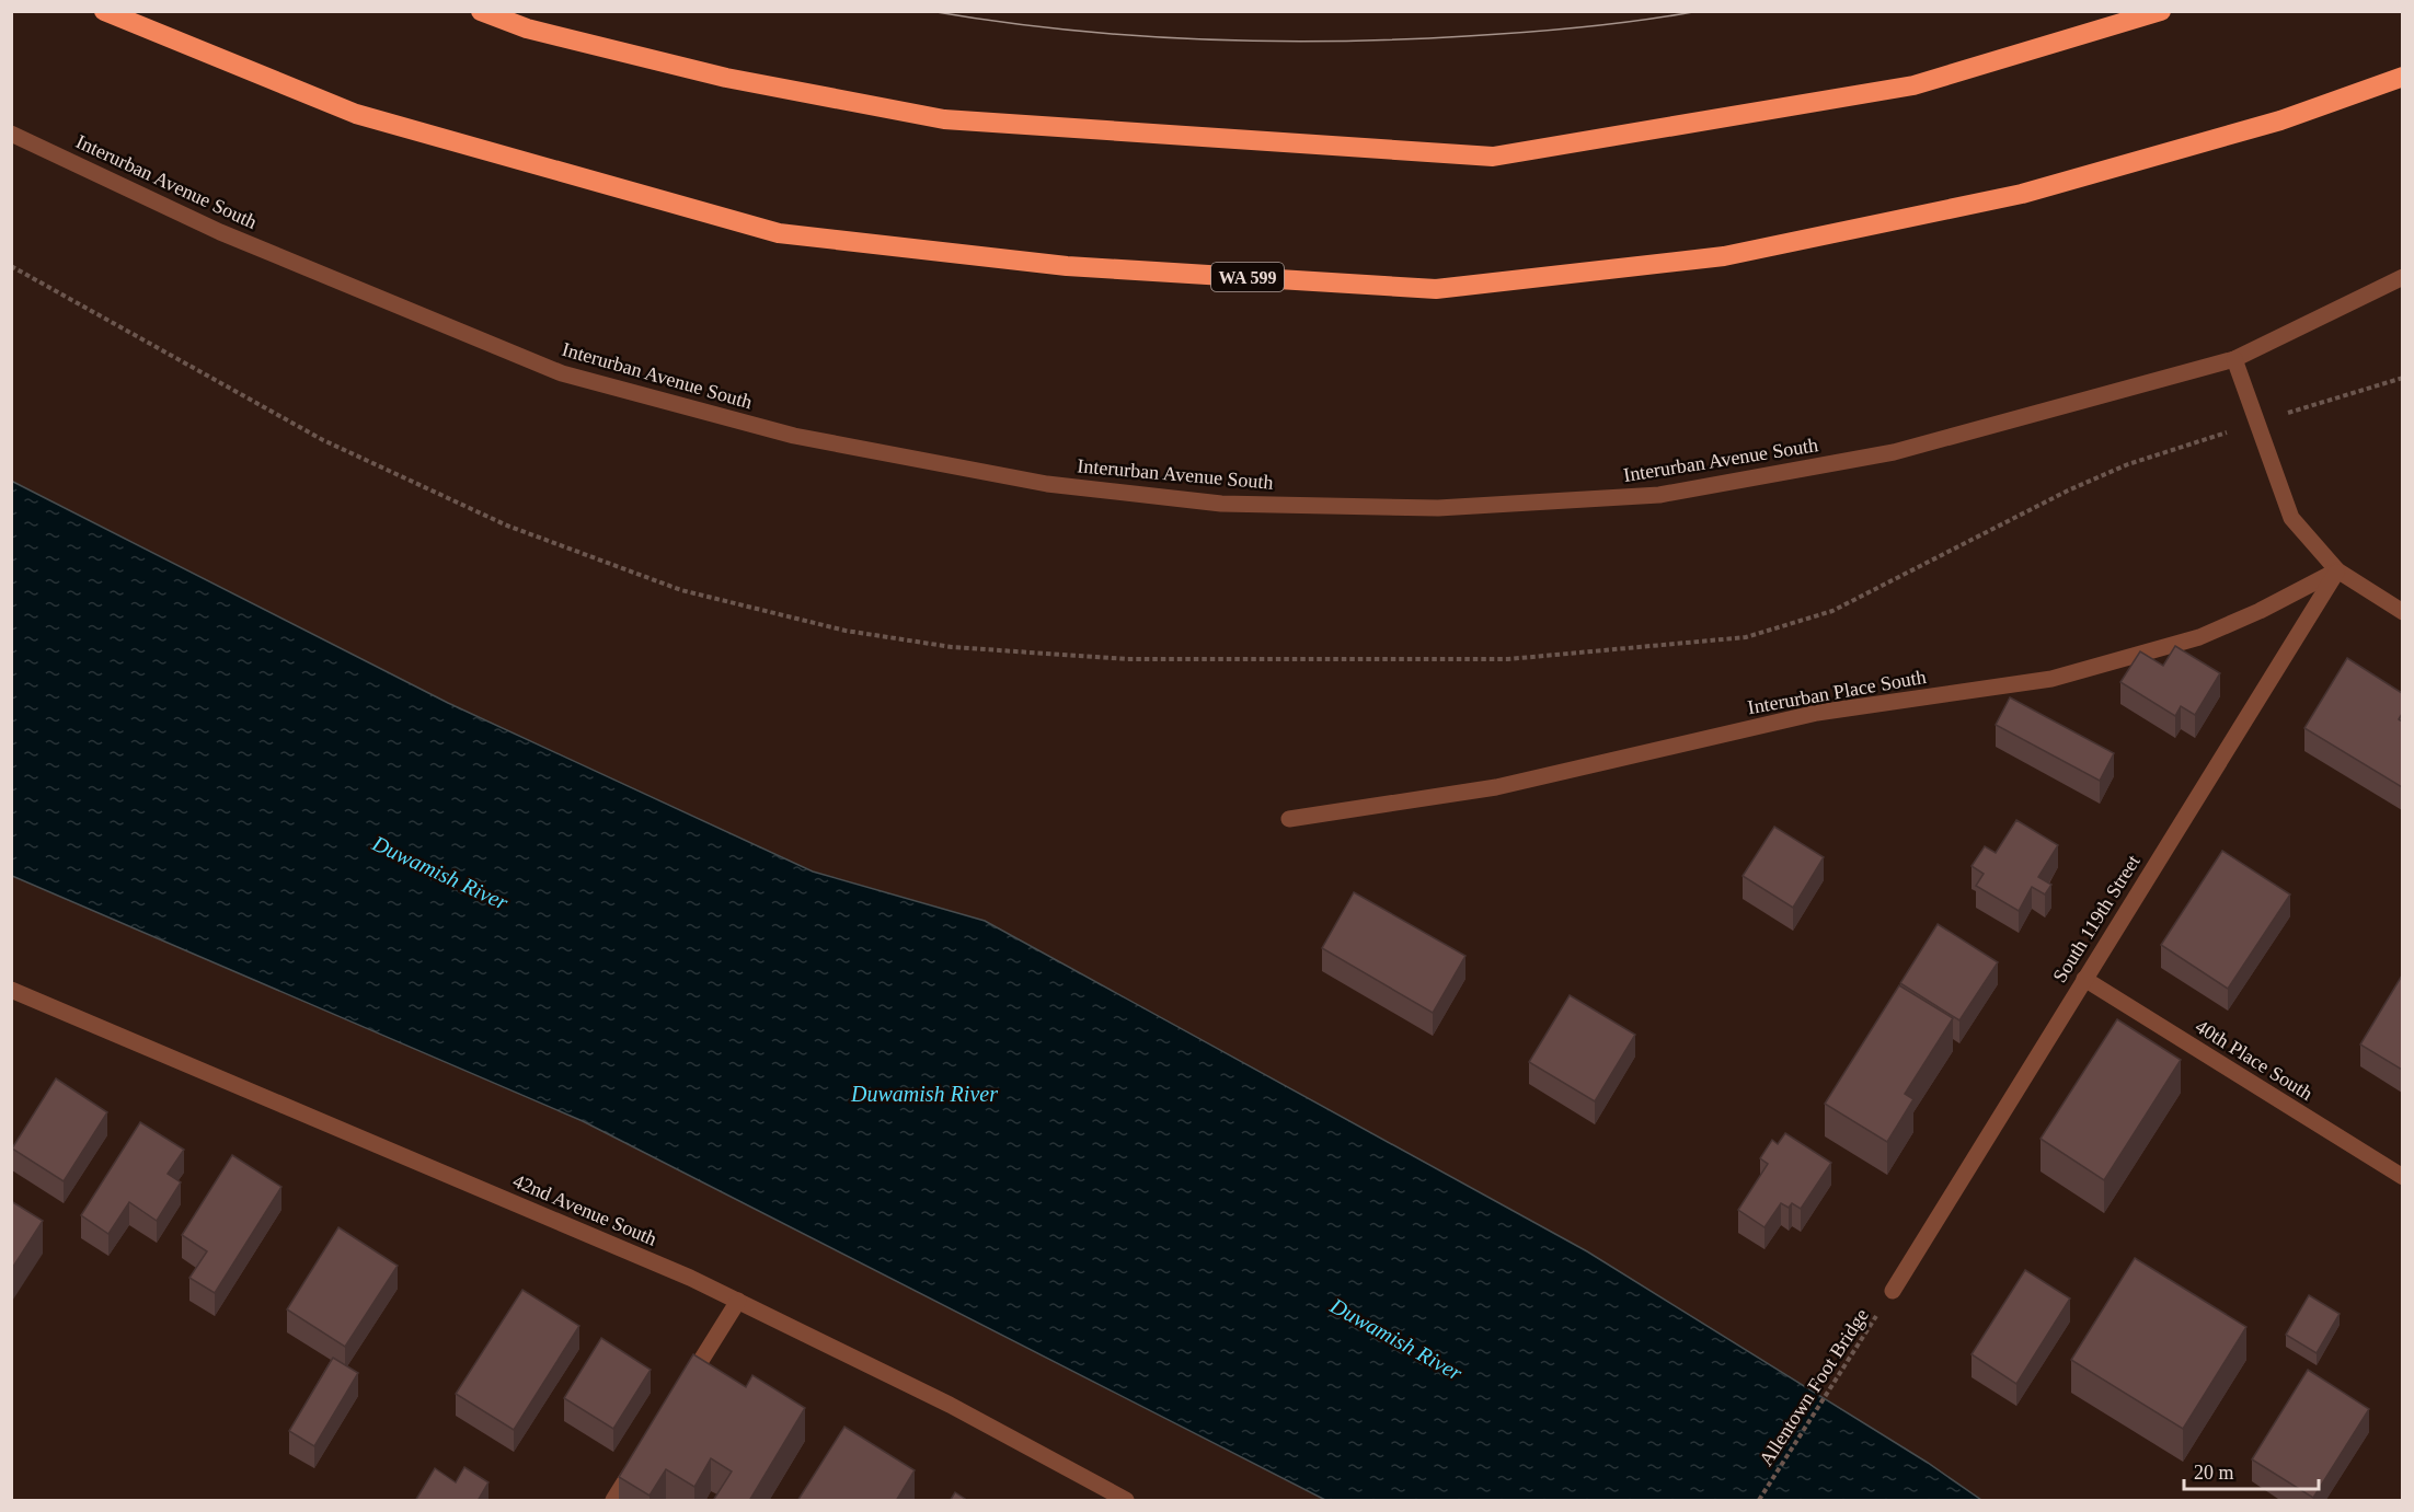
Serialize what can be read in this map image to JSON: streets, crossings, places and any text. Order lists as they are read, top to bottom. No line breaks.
{"streets":{"highway":["WA 599"],"street":["Interurban Avenue South","Interurban Place South","South 119th Street","40th Place South","42nd Avenue South"],"path":["Allentown Foot Bridge"]},"crossings":[["Interurban Place South","South 119th Street"],["South 119th Street","40th Place South"],["South 119th Street","Allentown Foot Bridge"]],"water":["Duwamish River"],"scale_bar":"20 m"}
